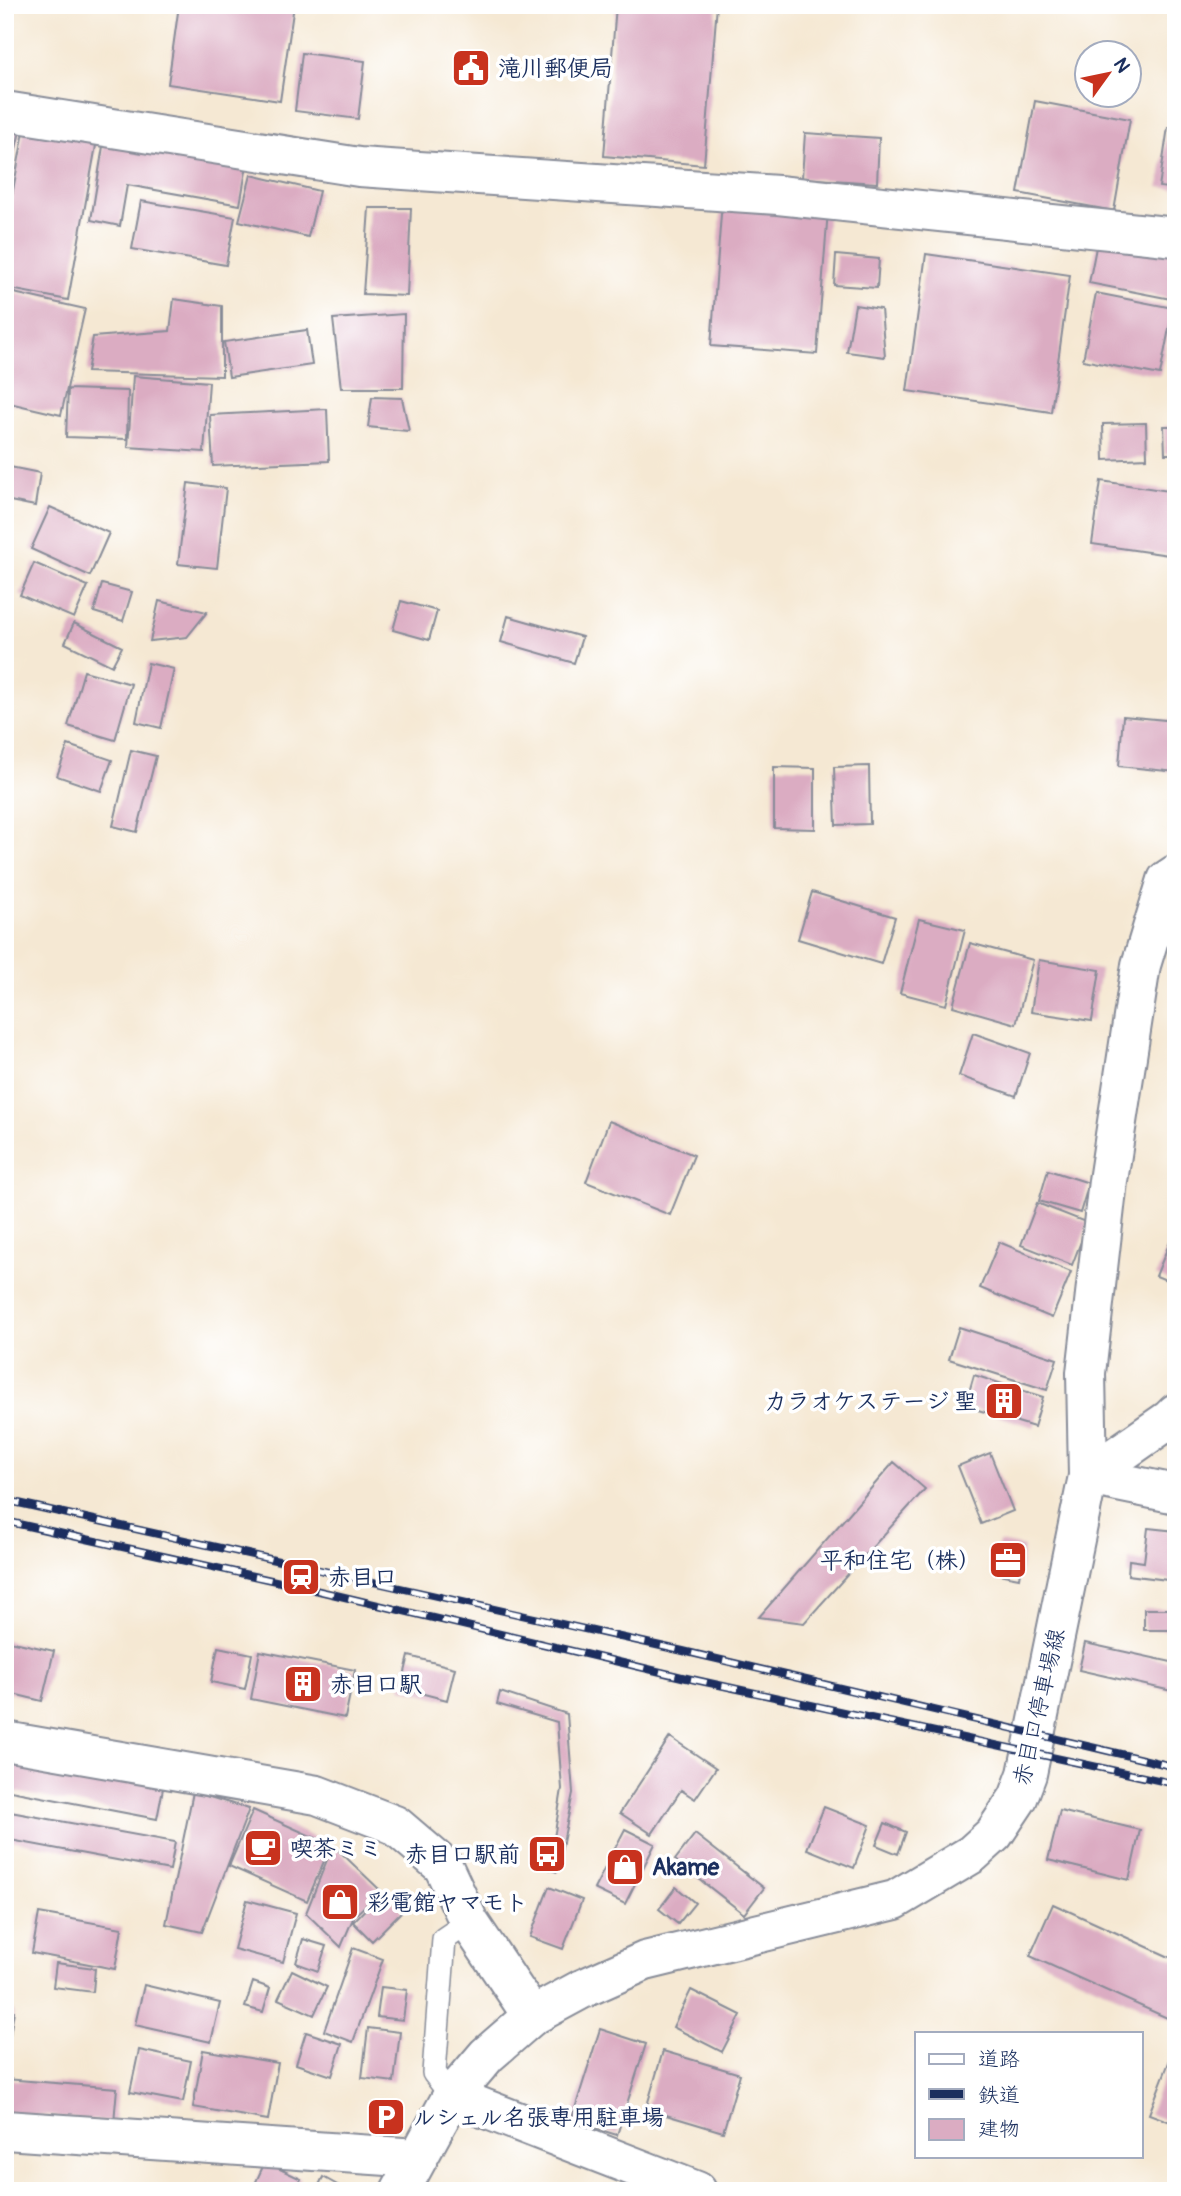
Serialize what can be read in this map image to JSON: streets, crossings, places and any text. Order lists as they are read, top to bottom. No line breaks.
{"streets":{"street":["赤目口停車場線"]},"places":{"public building":["滝川郵便局"],"building":["カラオケステージ 聖","赤目口駅"],"office":["平和住宅（株）"],"station":["赤目口"],"cafe":["喫茶ミミ"],"bus stop":["赤目口駅前"],"shop":["Akame","彩電館ヤマモト"],"parking":["ルシェル名張専用駐車場"]},"legend":["道路","鉄道","建物"],"north":"top right"}
